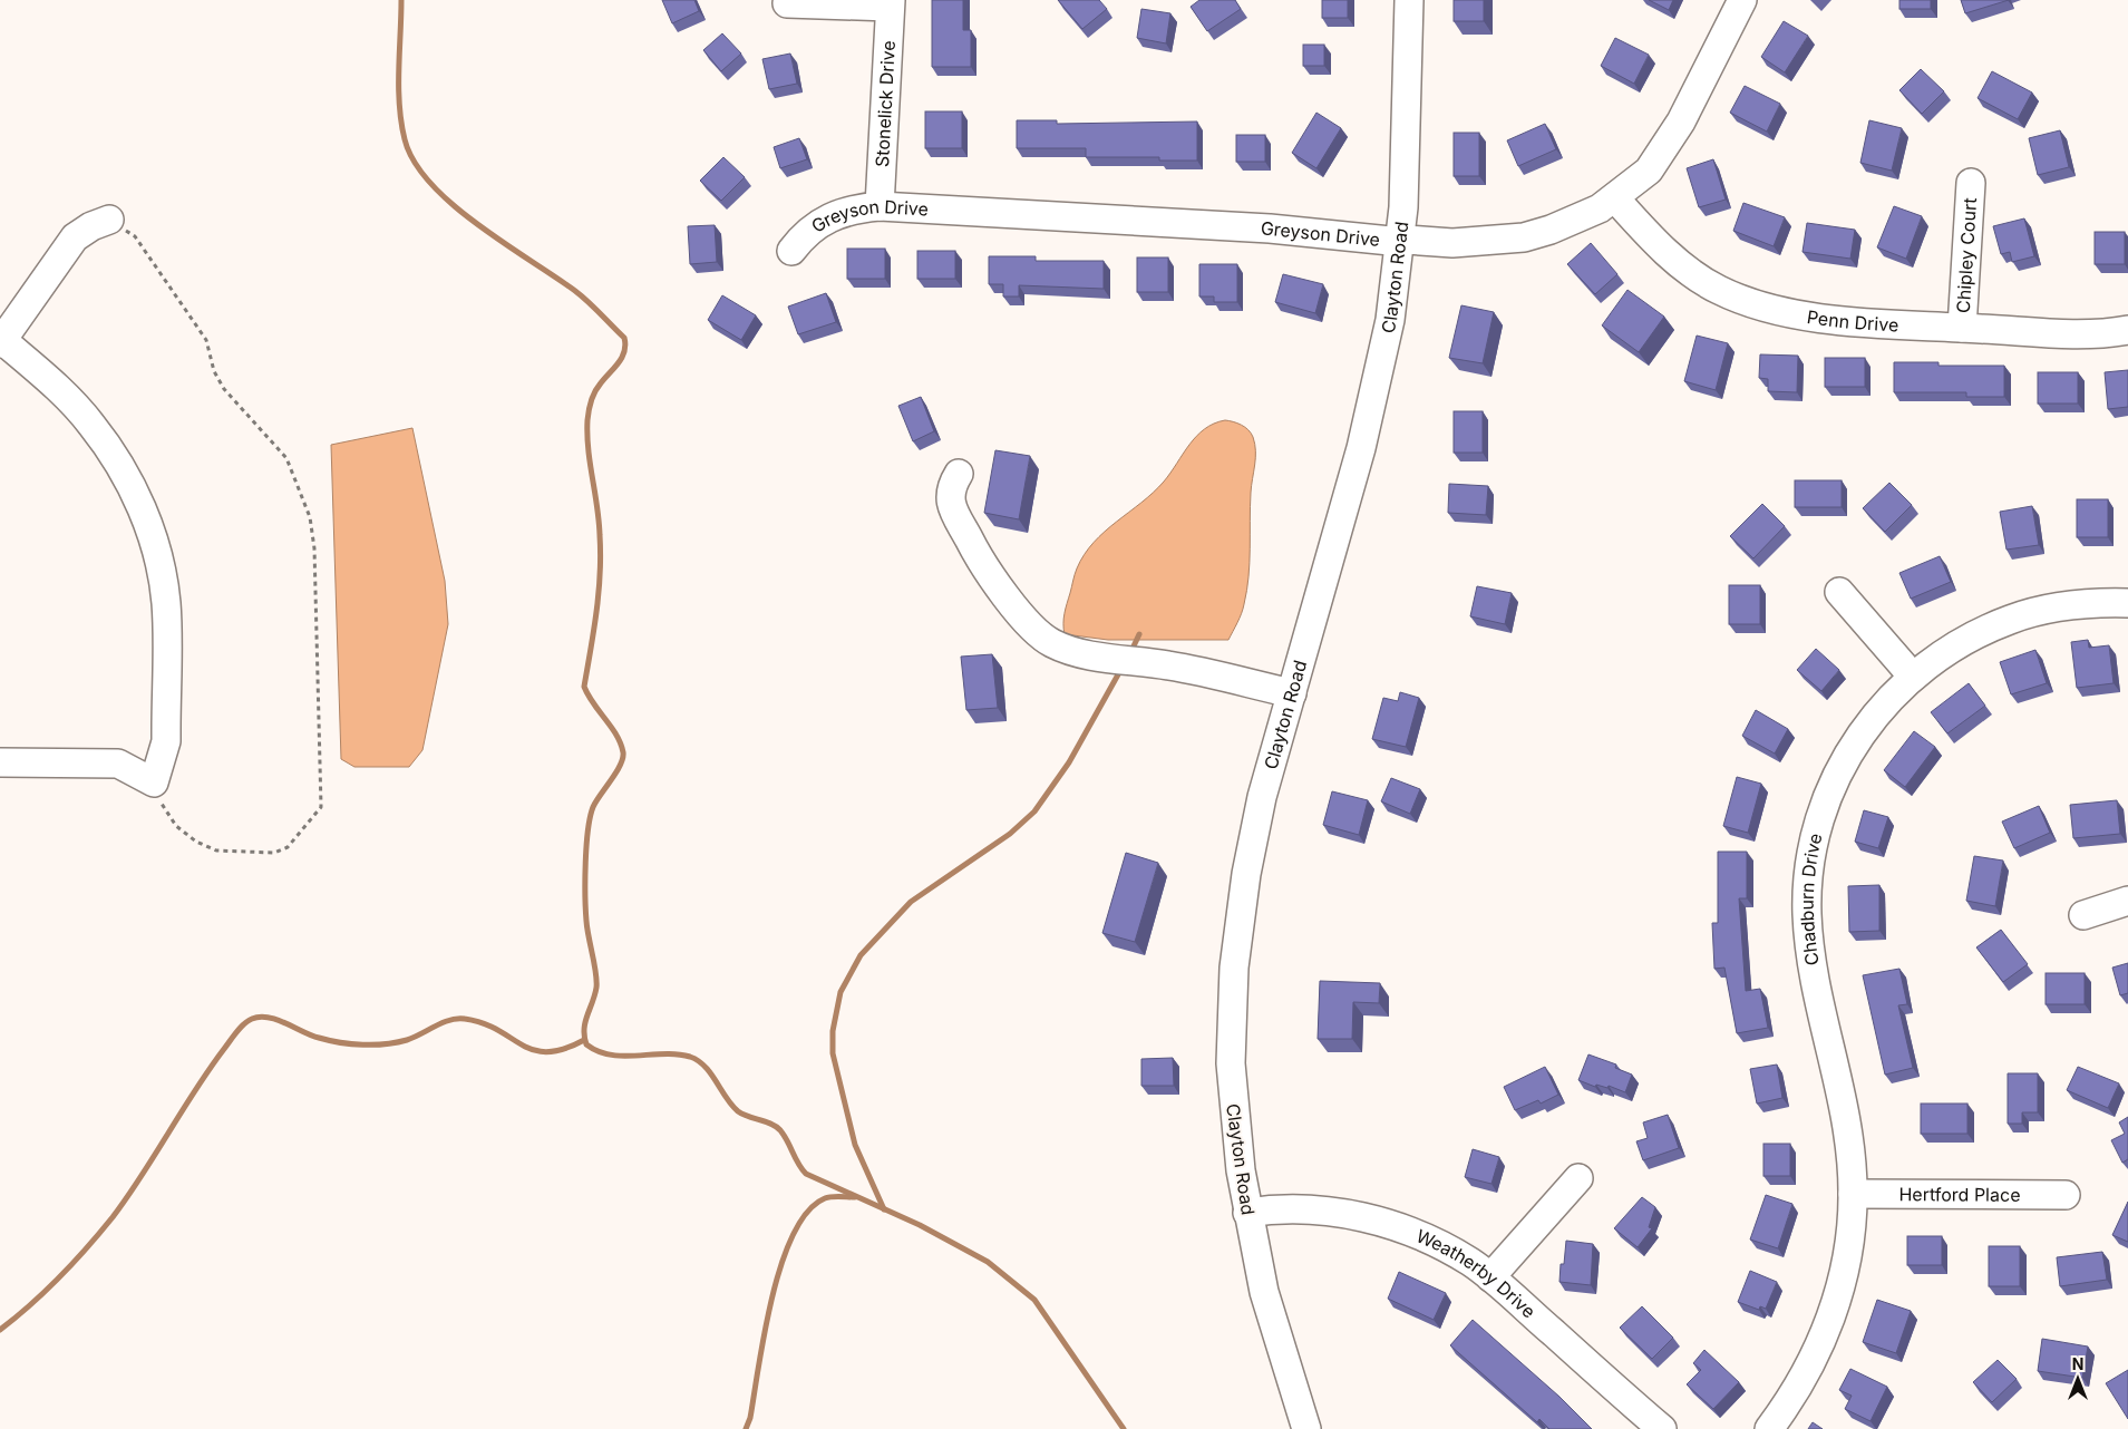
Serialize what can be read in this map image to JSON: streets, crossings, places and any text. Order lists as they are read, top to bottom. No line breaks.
{"streets":{"street":["Stonelick Drive","Greyson Drive","Chipley Court","Clayton Road","Penn Drive","Chadburn Drive","Hertford Place","Weatherby Drive"]},"crossings":[["Stonelick Drive","Greyson Drive"],["Greyson Drive","Clayton Road"],["Greyson Drive","Penn Drive"],["Chipley Court","Penn Drive"],["Clayton Road","Weatherby Drive"],["Chadburn Drive","Hertford Place"]],"north":"top"}
